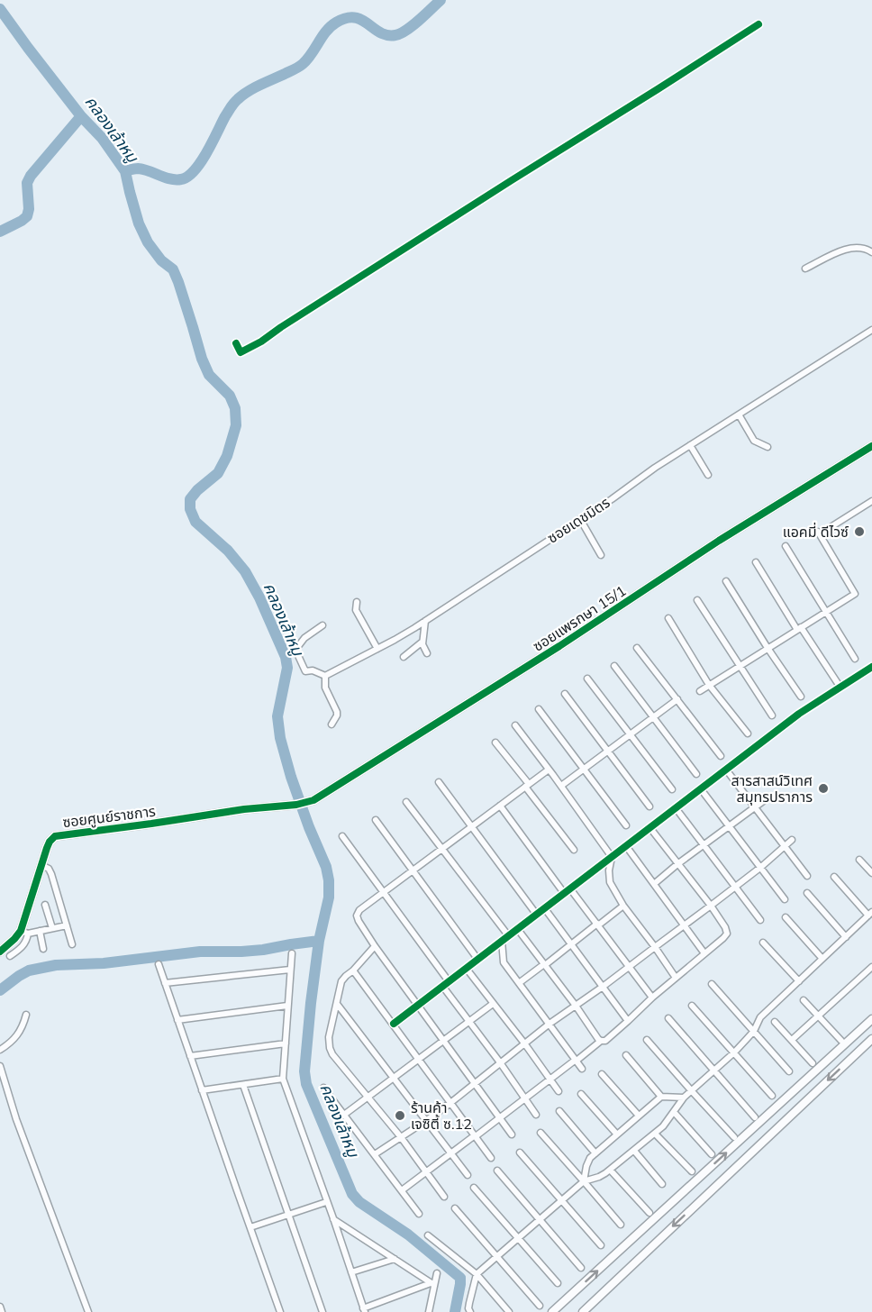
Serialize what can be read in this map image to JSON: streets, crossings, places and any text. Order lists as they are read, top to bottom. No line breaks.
{"streets":{"street":["ซอยเดชมิตร","ซอยแพรกษา 15/1","ซอยศูนย์ราชการ"]},"crossings":[["ซอยแพรกษา 15/1","ซอยศูนย์ราชการ"]],"water":["คลองเล้าหมู"],"places":["แอคมี่ ดีไวซ์","สารสาสน์วิเทศ สมุทรปราการ","ร้านค้า เจซิตี้ ซ.12"]}
